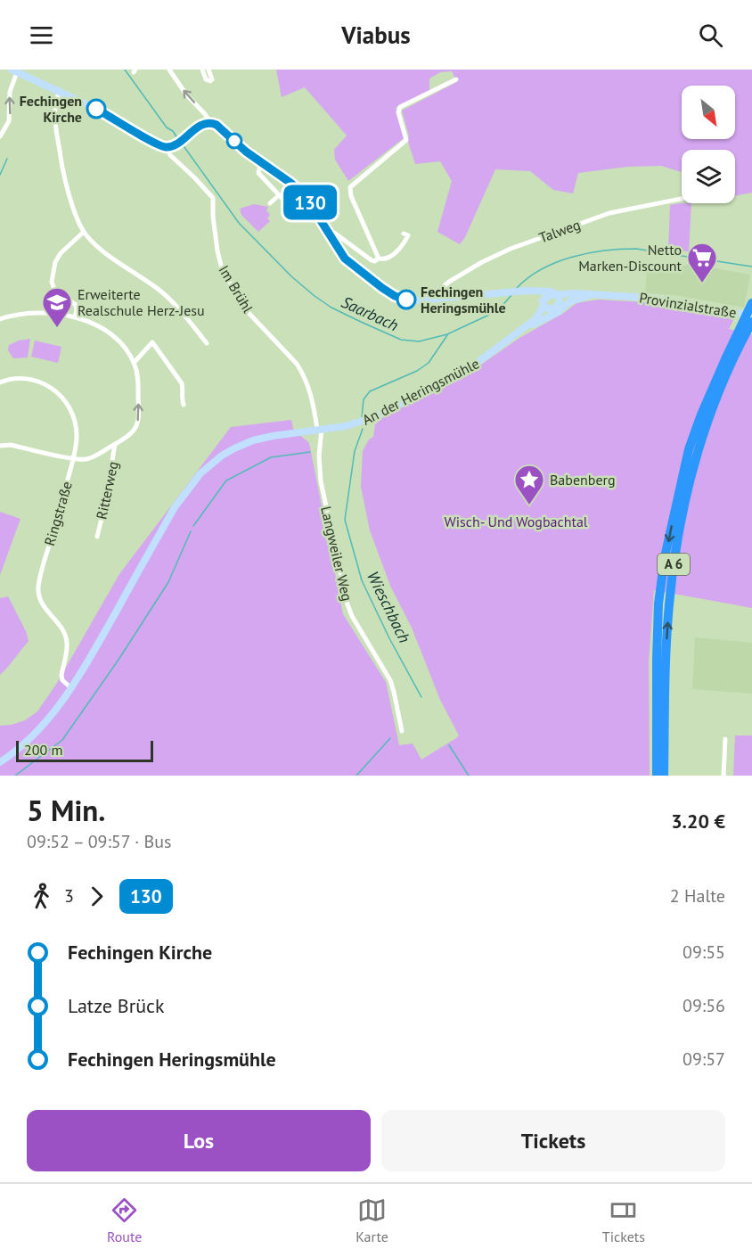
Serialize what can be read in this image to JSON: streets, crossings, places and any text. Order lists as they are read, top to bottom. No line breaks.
{"streets":{"highway":["A 6"],"main road":["Provinzialstraße","An der Heringsmühle"],"street":["Talweg","Im Brühl","Ritterweg","Ringstraße","Langweiler Weg"]},"crossings":[["Talweg","Provinzialstraße"],["Im Brühl","An der Heringsmühle"],["Im Brühl","Langweiler Weg"],["Provinzialstraße","An der Heringsmühle"],["Provinzialstraße","A 6"],["An der Heringsmühle","Ringstraße"],["An der Heringsmühle","Langweiler Weg"]],"water":["Saarbach","Wieschbach"],"parks":["Wisch- Und Wogbachtal"],"places":{"other":["Fechingen Kirche","Fechingen Heringsmühle"],"supermarket":["Netto Marken-Discount"],"school or university":["Erweiterte Realschule Herz-Jesu"],"place":["Babenberg"]},"lines":["bus line 130"],"scale_bar":"200 m","north":"bottom right","page":{"header":"Viabus","on_map":"130","scale":"200 m","heading":["5 Min.","09:52 – 09:57 · Bus","3.20 €"],"legs":["3","130","2 Halte"],"list":[{"name":"Fechingen Kirche","value":"09:55"},{"name":"Latze Brück","value":"09:56"},{"name":"Fechingen Heringsmühle","value":"09:57"}],"buttons":["Los","Tickets"],"tabs":["Route","Karte","Tickets"]}}
